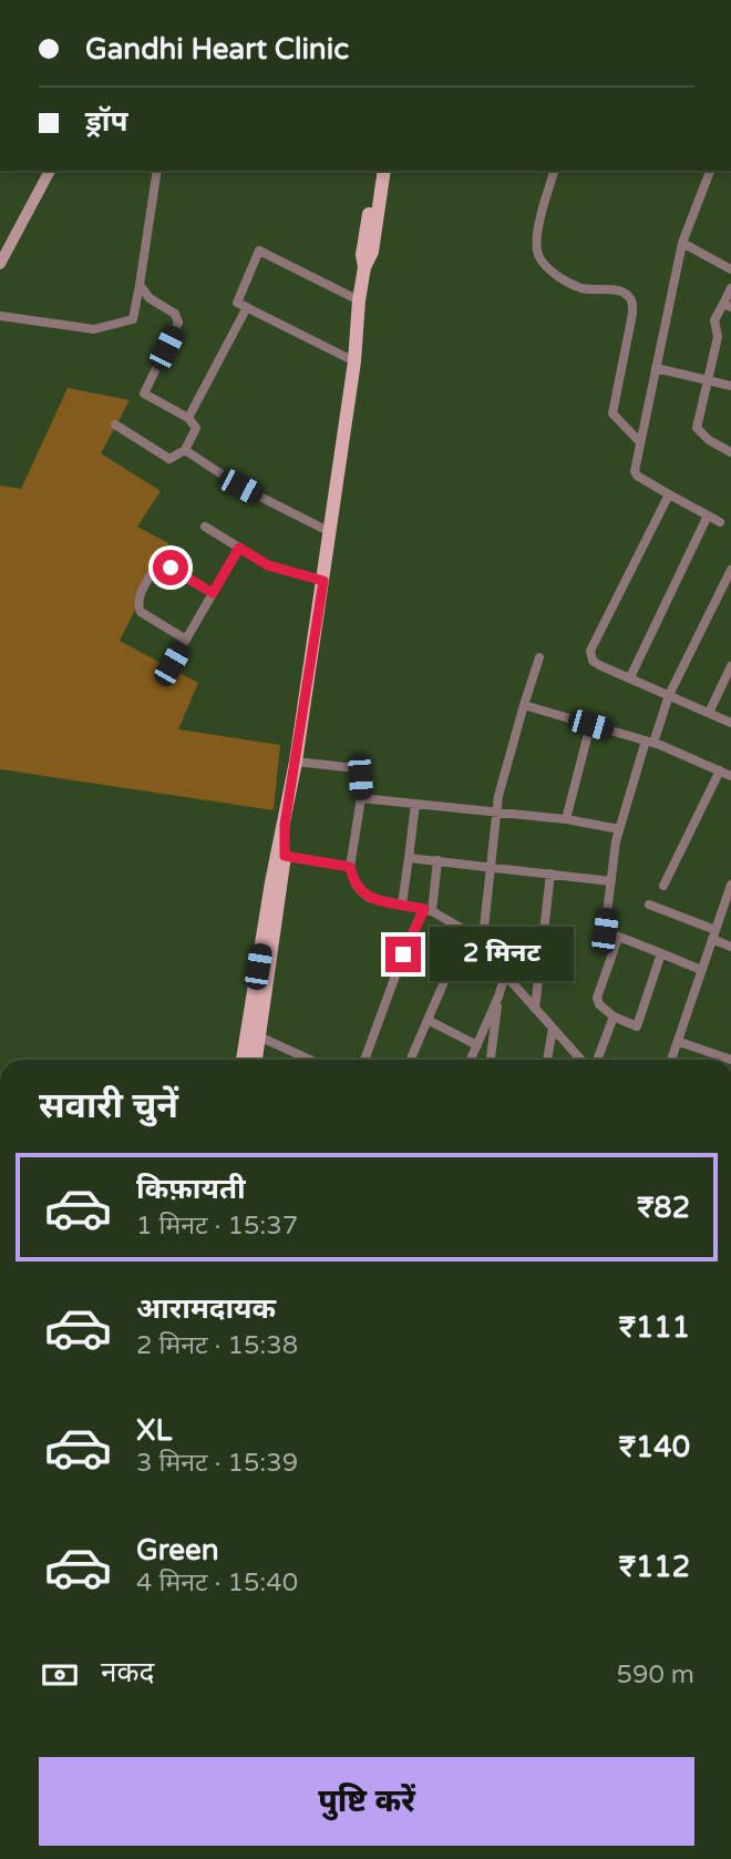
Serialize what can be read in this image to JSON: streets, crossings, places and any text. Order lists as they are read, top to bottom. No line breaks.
{"page":{"banner":["Gandhi Heart Clinic","ड्रॉप"],"bubble":"2 मिनट","heading":"सवारी चुनें","list":[{"name":"किफ़ायती","note":"1 मिनट · 15:37","value":"₹82"},{"name":"आरामदायक","note":"2 मिनट · 15:38","value":"₹111"},{"name":"XL","note":"3 मिनट · 15:39","value":"₹140"},{"name":"Green","note":"4 मिनट · 15:40","value":"₹112"}],"pay":["नकद","590 m"],"buttons":"पुष्टि करें"}}
